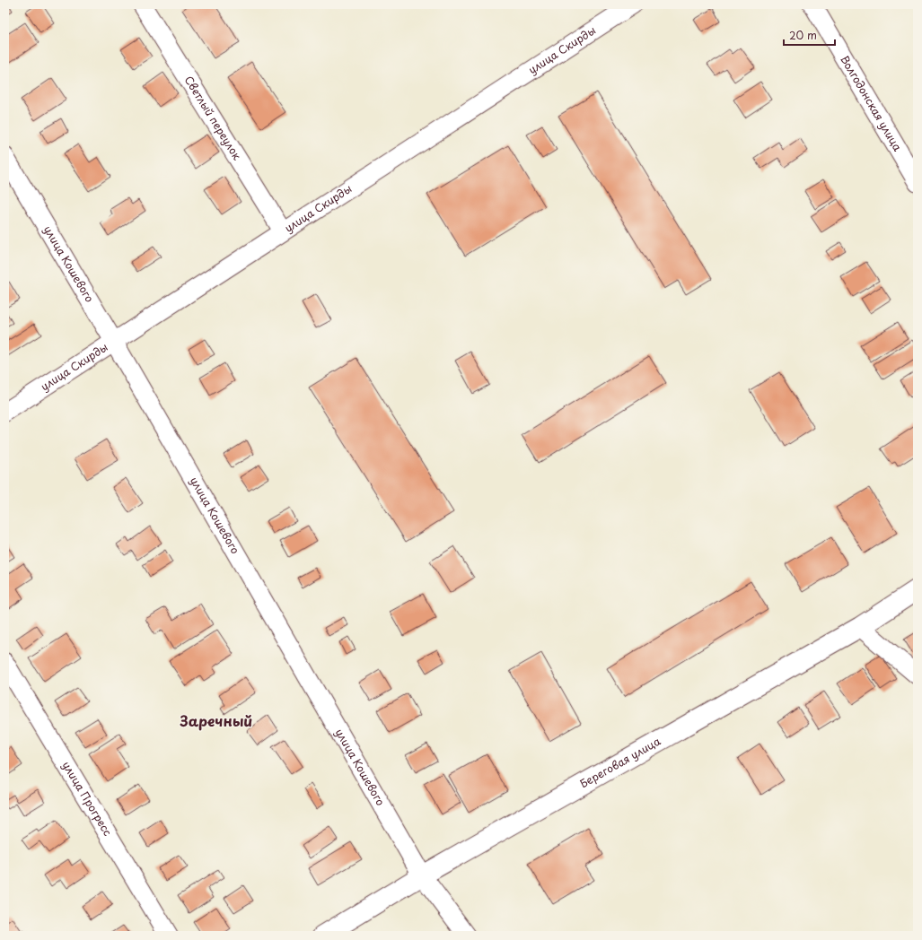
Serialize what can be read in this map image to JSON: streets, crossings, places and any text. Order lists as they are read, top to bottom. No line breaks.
{"streets":{"main road":["Береговая улица"],"street":["улица Скирды","Волгодонская улица","Светлый переулок","улица Кошевого","улица Прогресс"]},"crossings":[["улица Скирды","Светлый переулок"],["улица Скирды","улица Кошевого"],["улица Кошевого","Береговая улица"]],"districts":["Заречный"],"scale_bar":"20 m"}
